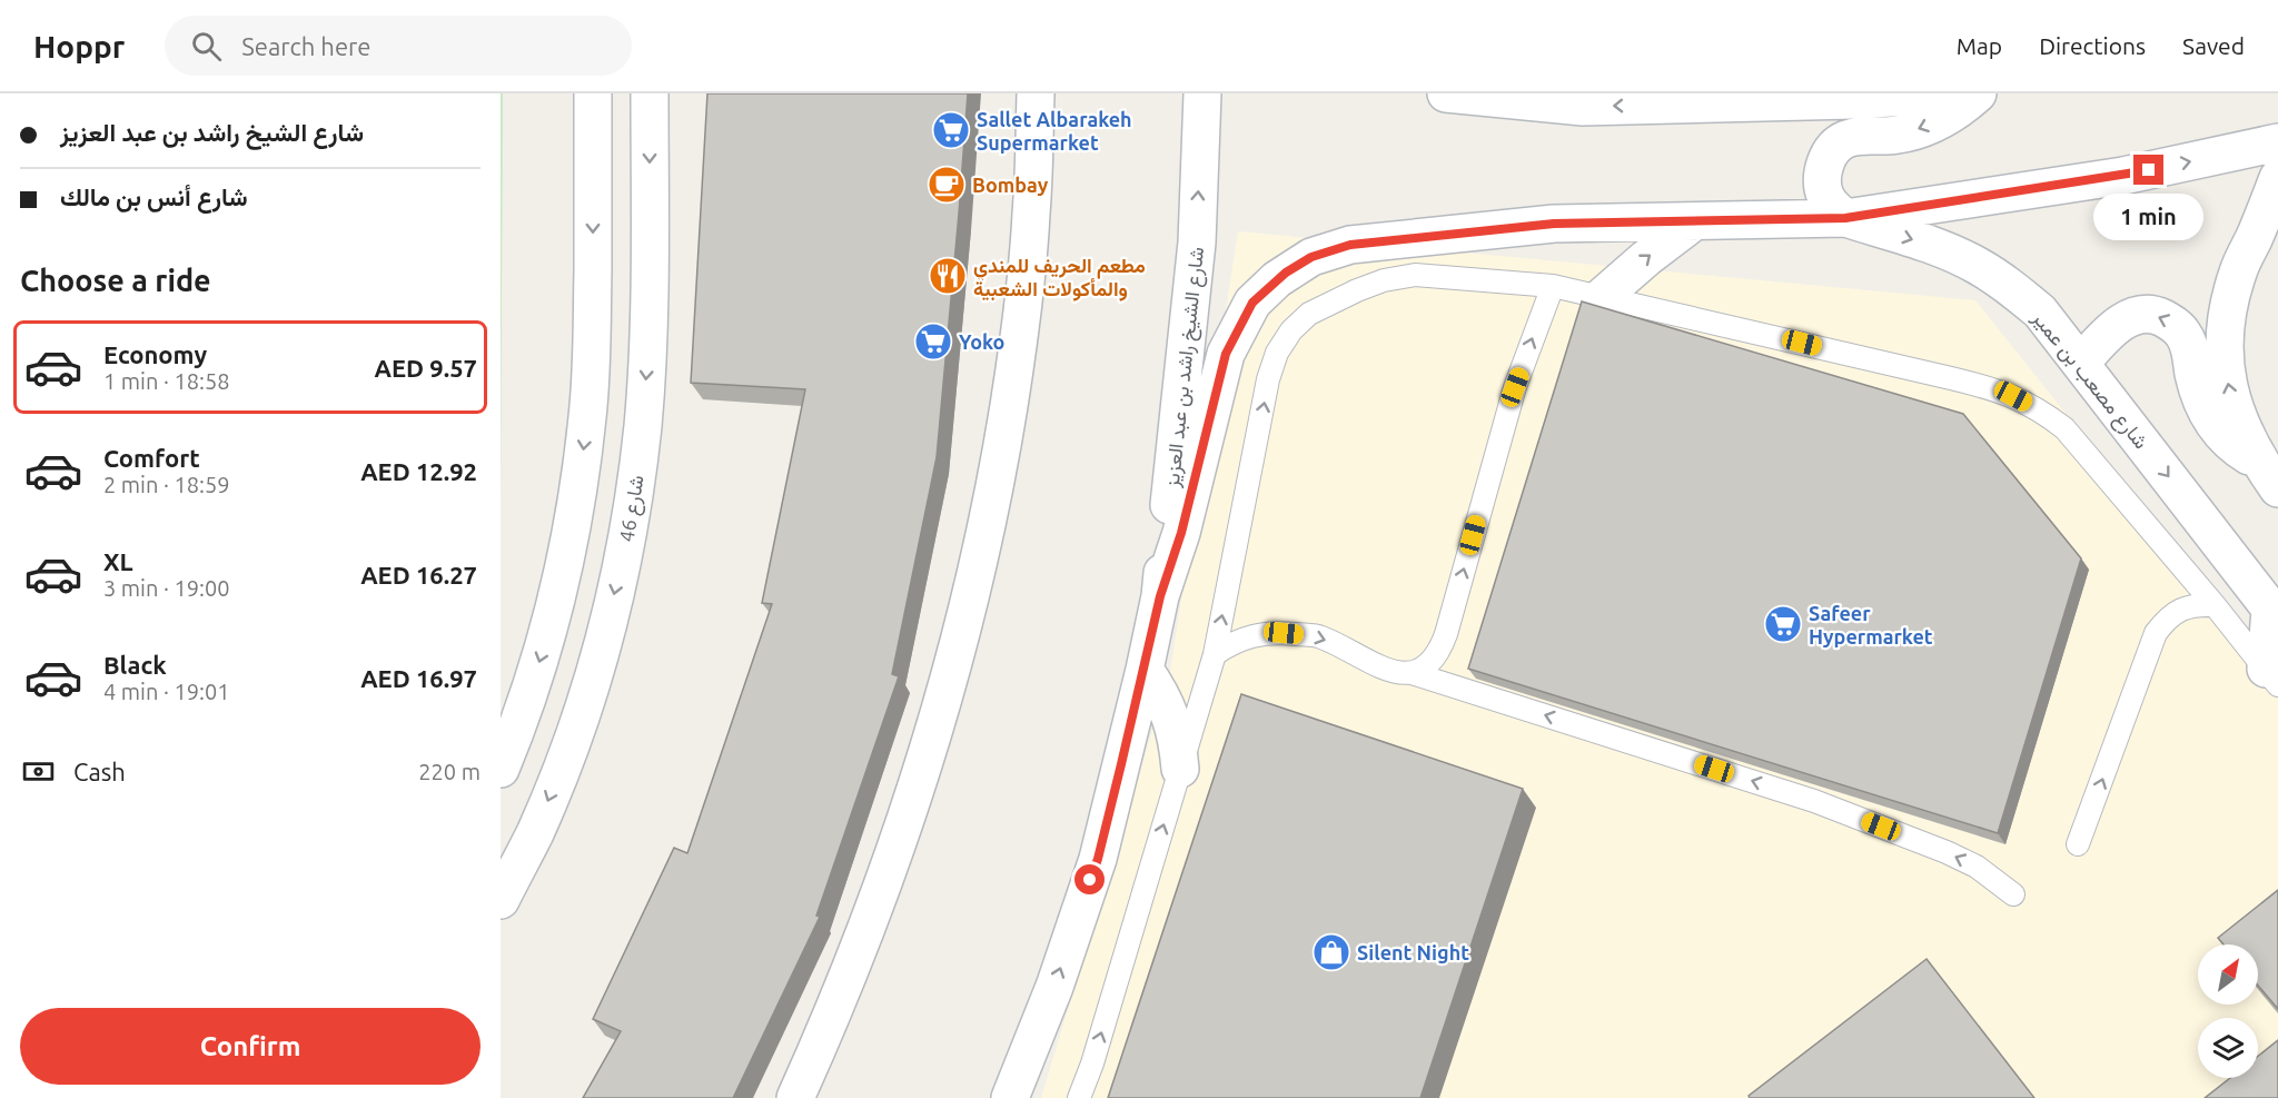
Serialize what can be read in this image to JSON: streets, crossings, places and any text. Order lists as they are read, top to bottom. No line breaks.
{"streets":{"main road":["شارع الشيخ راشد بن عبد العزيز","شارع مصعب بن عمير","شارع 46"]},"one_way":["شارع مصعب بن عمير"],"places":{"supermarket":["Sallet Albarakeh Supermarket","Yoko","Safeer Hypermarket"],"cafe":["Bombay"],"restaurant":["مطعم الحريف للمندي والمأكولات الشعبية"],"shop":["Silent Night"]},"north":"top right","page":{"header":"Hoppr","search":"Search here","nav":["Map","Directions","Saved"],"banner":["شارع الشيخ راشد بن عبد العزيز","شارع أنس بن مالك"],"bubble":"1 min","heading":"Choose a ride","list":[{"name":"Economy","note":"1 min · 18:58","value":"AED 9.57"},{"name":"Comfort","note":"2 min · 18:59","value":"AED 12.92"},{"name":"XL","note":"3 min · 19:00","value":"AED 16.27"},{"name":"Black","note":"4 min · 19:01","value":"AED 16.97"}],"pay":["Cash","220 m"],"buttons":"Confirm"}}
